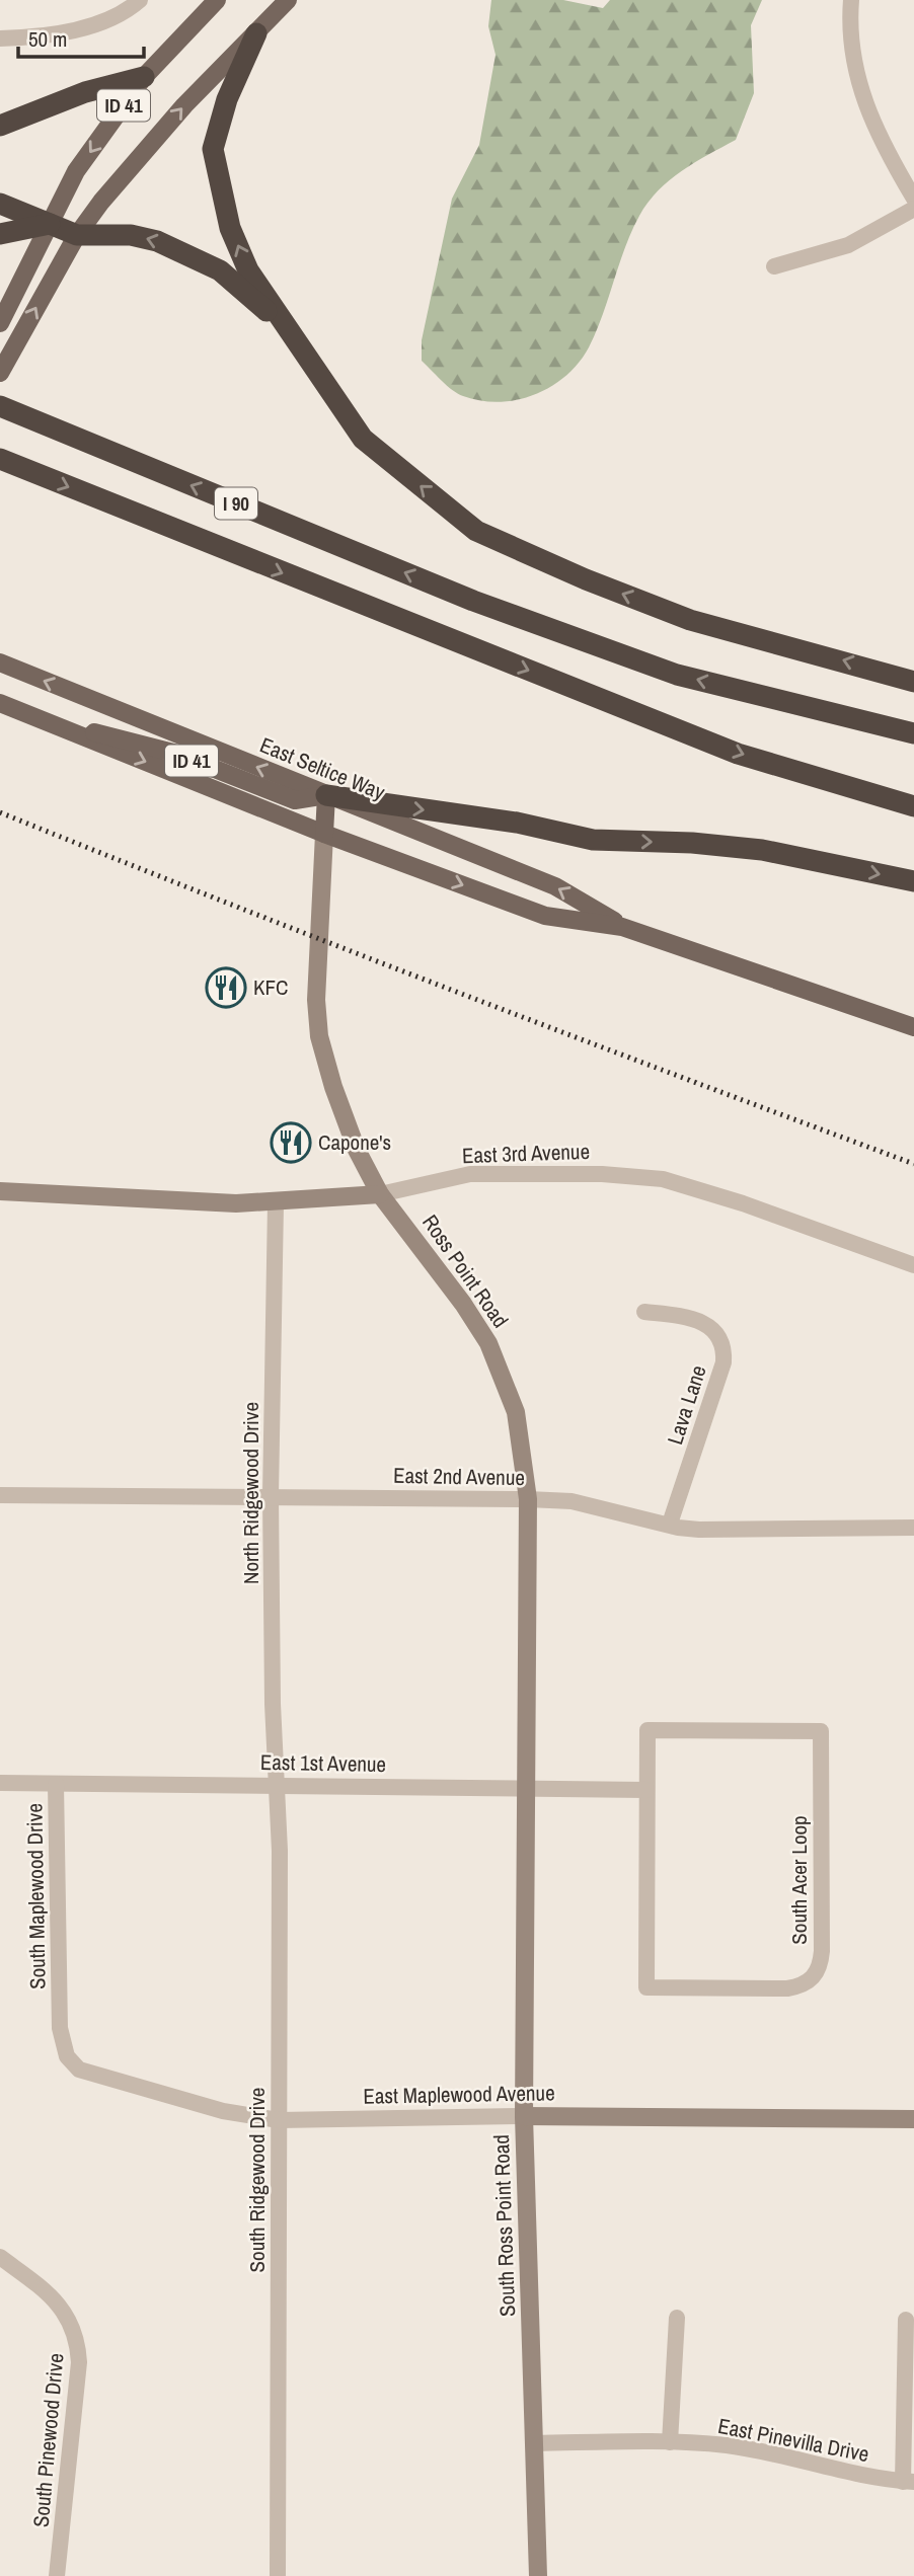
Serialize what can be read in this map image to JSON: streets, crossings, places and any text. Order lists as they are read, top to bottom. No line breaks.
{"streets":{"highway":["I 90"],"main road":["ID 41","East Seltice Way","Ross Point Road"],"street":["East 3rd Avenue","Lava Lane","East 2nd Avenue","North Ridgewood Drive","East 1st Avenue","South Acer Loop","South Maplewood Drive","East Maplewood Avenue","South Ridgewood Drive","South Ross Point Road","South Pinewood Drive","East Pinevilla Drive"]},"crossings":[["ID 41","East Seltice Way"],["ID 41","Ross Point Road"],["East Seltice Way","Ross Point Road"],["East 3rd Avenue","Ross Point Road"],["East 3rd Avenue","North Ridgewood Drive"],["Ross Point Road","East 2nd Avenue"],["Ross Point Road","East 1st Avenue"],["Ross Point Road","South Ross Point Road"],["Lava Lane","East 2nd Avenue"],["East 2nd Avenue","North Ridgewood Drive"],["North Ridgewood Drive","East 1st Avenue"],["North Ridgewood Drive","South Ridgewood Drive"],["East 1st Avenue","South Acer Loop"],["East 1st Avenue","South Maplewood Drive"],["East 1st Avenue","South Ridgewood Drive"],["East 1st Avenue","South Ross Point Road"],["South Maplewood Drive","East Maplewood Avenue"],["East Maplewood Avenue","South Ridgewood Drive"],["East Maplewood Avenue","South Ross Point Road"],["South Ross Point Road","East Pinevilla Drive"]],"places":{"restaurant":["KFC","Capone's"]},"scale_bar":"50 m"}
